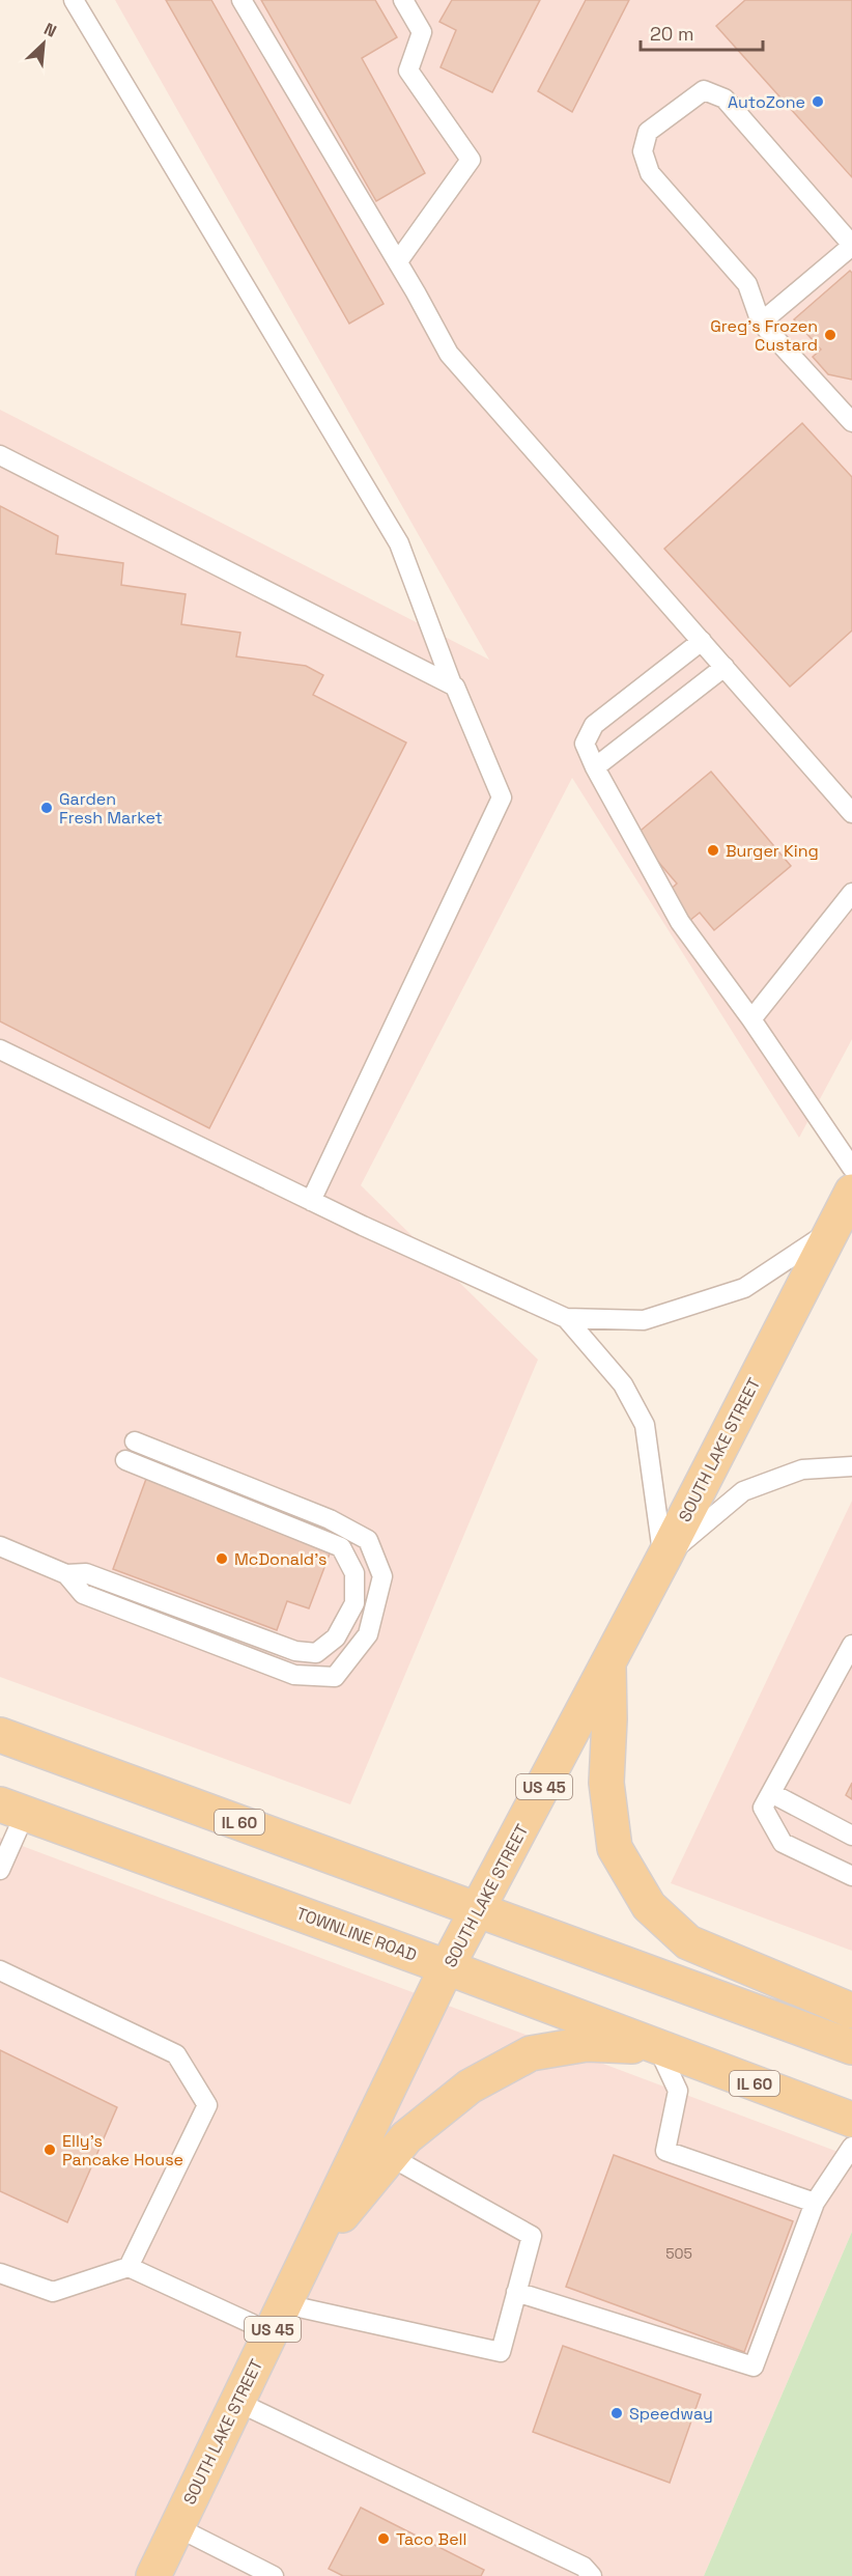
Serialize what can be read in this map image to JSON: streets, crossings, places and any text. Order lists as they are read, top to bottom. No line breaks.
{"streets":{"main road":["SOUTH LAKE STREET","US 45","IL 60","TOWNLINE ROAD"]},"crossings":[["SOUTH LAKE STREET","IL 60"],["SOUTH LAKE STREET","TOWNLINE ROAD"]],"places":["AutoZone","Greg's Frozen Custard","Garden Fresh Market","Burger King","McDonald's","Elly's Pancake House","Speedway","Taco Bell"],"house_numbers":["505"],"scale_bar":"20 m","north":"top right"}
